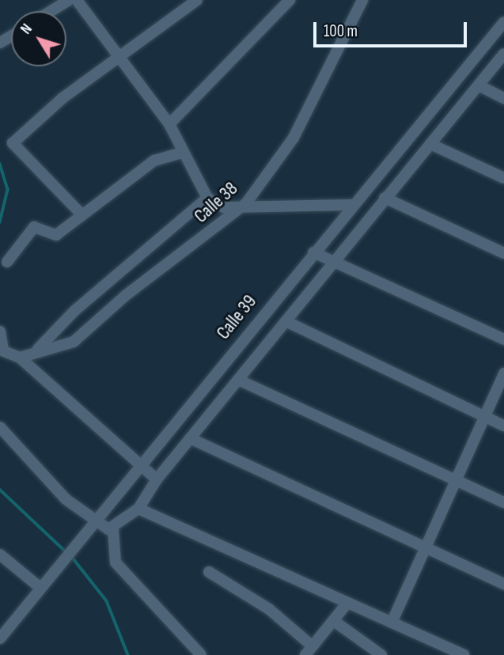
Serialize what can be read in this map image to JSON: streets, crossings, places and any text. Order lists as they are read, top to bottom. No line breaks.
{"streets":{"street":["Calle 38","Calle 39"]},"scale_bar":"100 m","north":"top left"}
